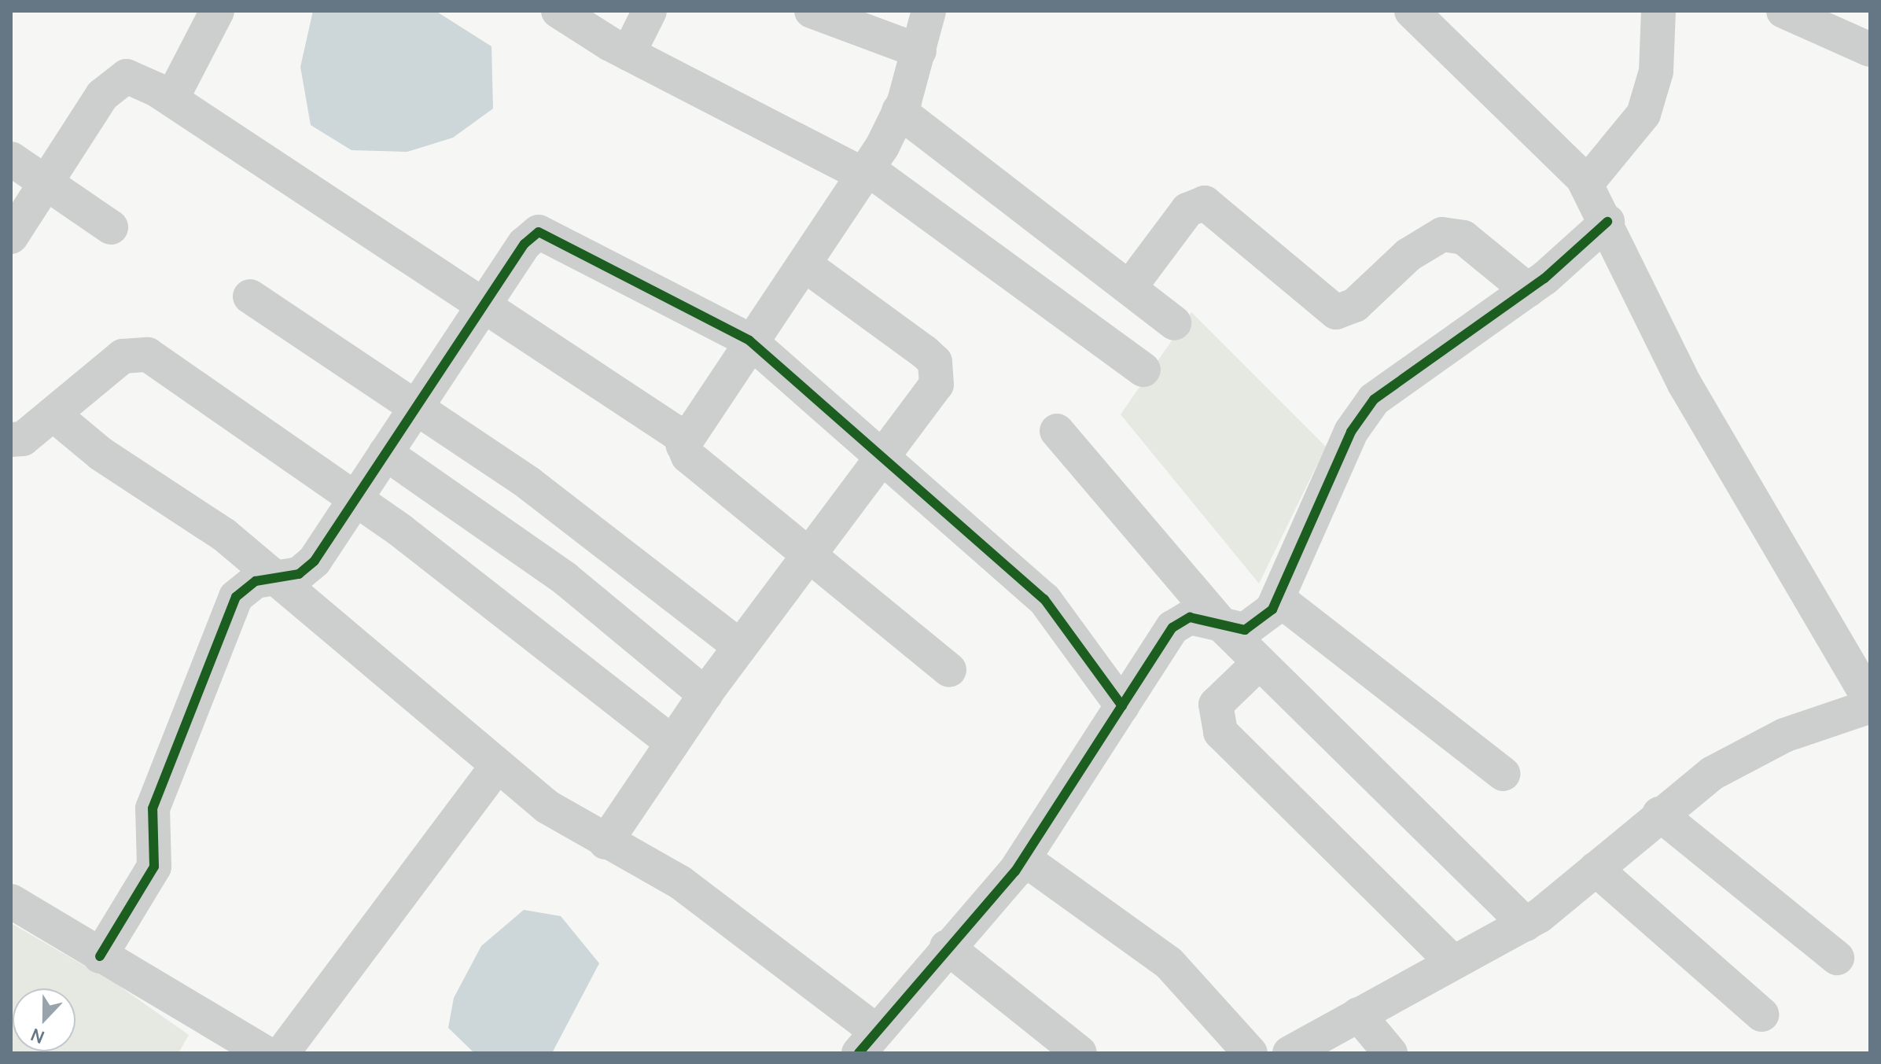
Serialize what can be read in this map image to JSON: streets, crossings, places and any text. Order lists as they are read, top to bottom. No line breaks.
{"north":"bottom"}
